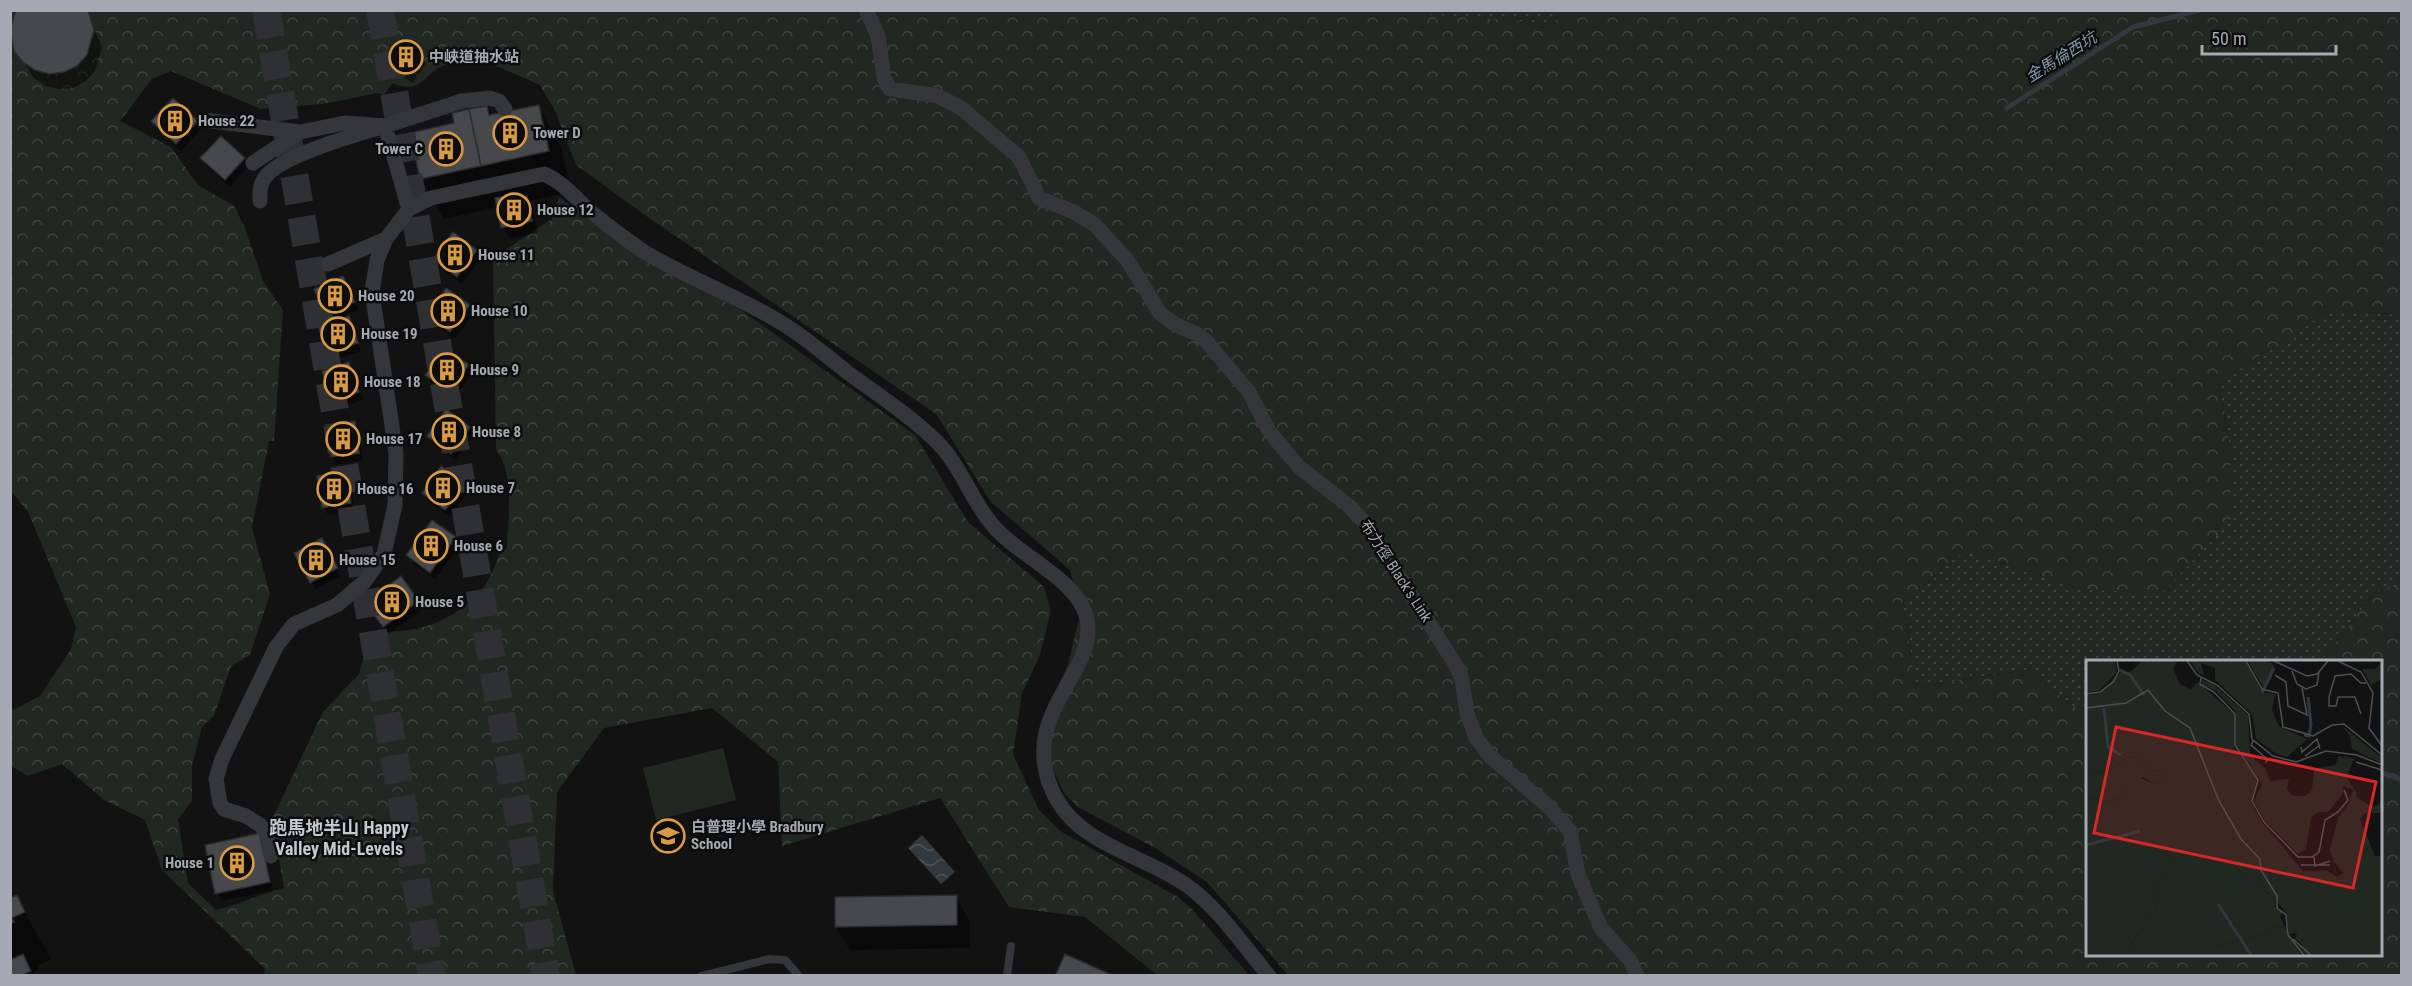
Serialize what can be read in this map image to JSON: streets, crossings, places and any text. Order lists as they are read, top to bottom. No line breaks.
{"streets":{"street":["布力徑 Black's Link"]},"districts":["跑馬地半山 Happy Valley Mid-Levels"],"water":["金馬倫西坑"],"places":{"building":["中峽道抽水站","House 22","Tower D","Tower C","House 12","House 11","House 20","House 10","House 19","House 9","House 18","House 8","House 17","House 7","House 16","House 6","House 15","House 5","House 1"],"school or university":["白普理小學 Bradbury School"]},"scale_bar":"50 m"}
